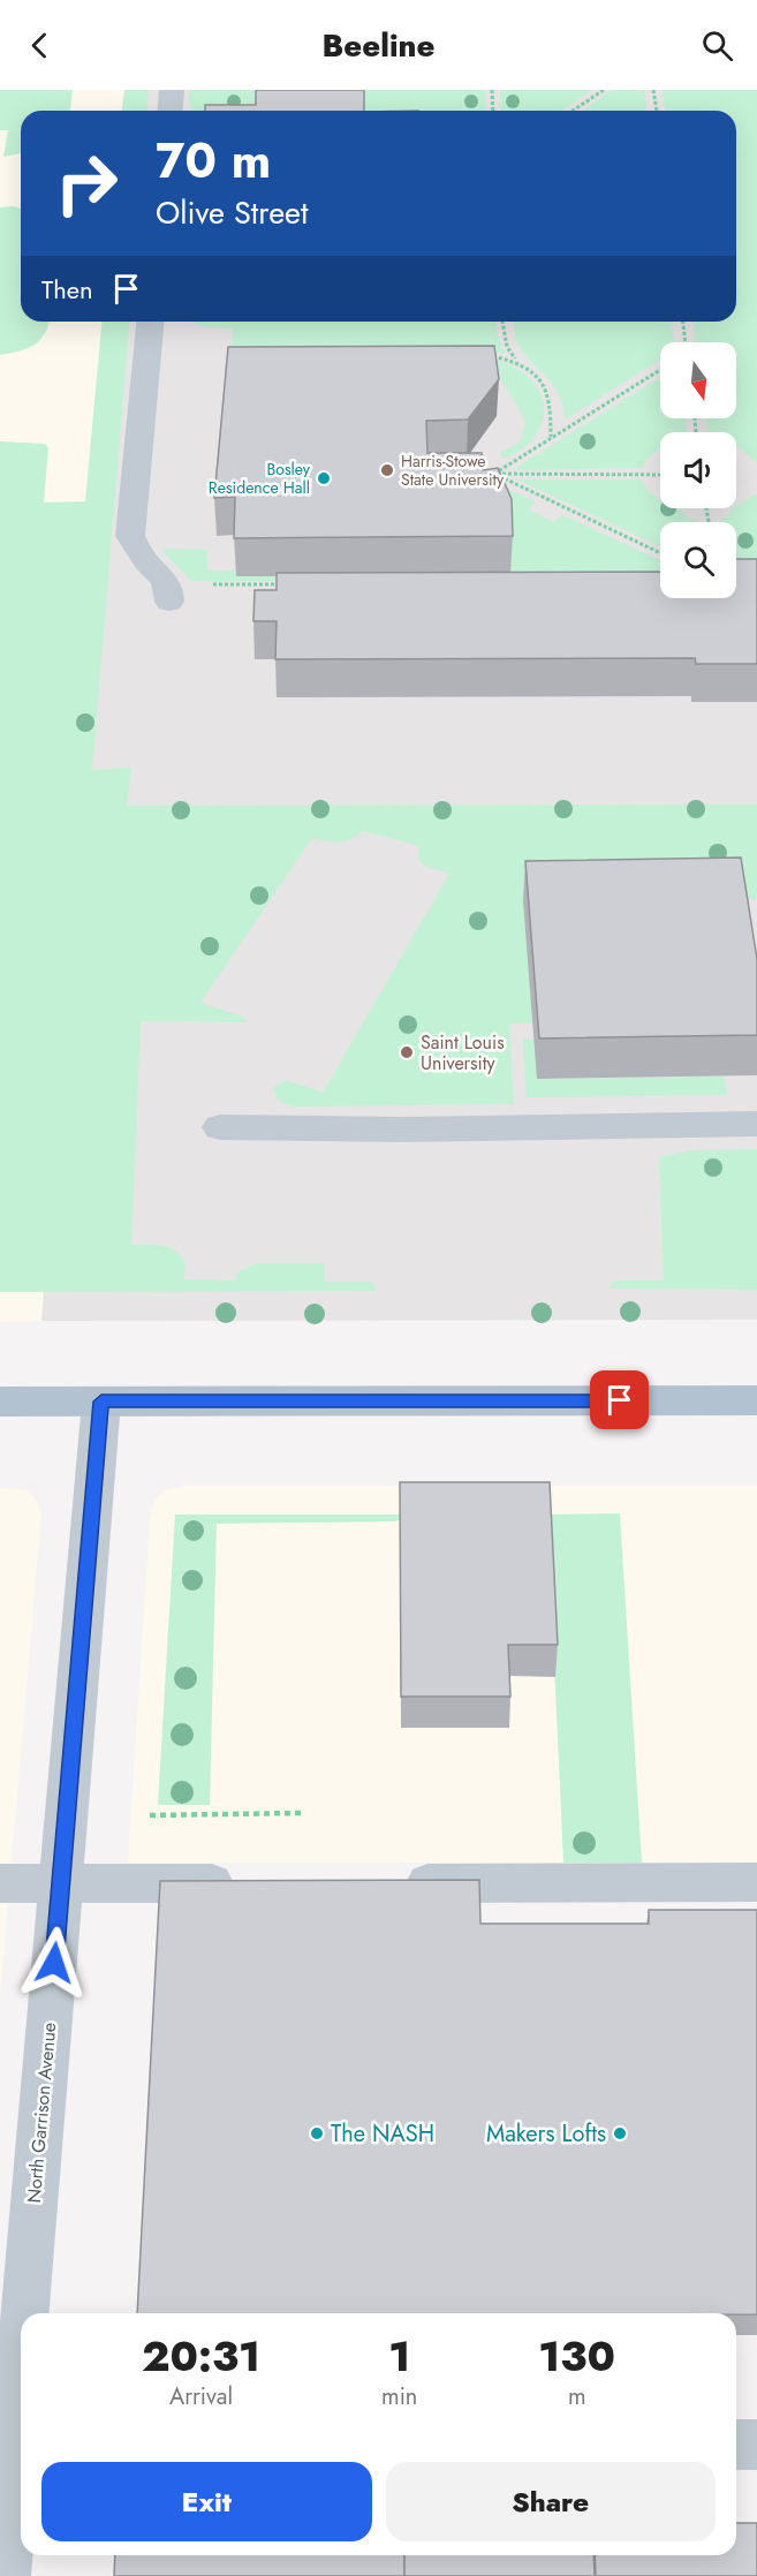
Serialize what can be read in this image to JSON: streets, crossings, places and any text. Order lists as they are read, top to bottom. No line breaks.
{"streets":{"street":["North Garrison Avenue"]},"places":["Harris-Stowe State University","Bosley Residence Hall","Saint Louis University","The NASH","Makers Lofts"],"north":"bottom","page":{"header":"Beeline","turn":["70 m","Olive Street"],"then":"Then","eta":["20:31","Arrival","1","min","130","m"],"buttons":["Exit","Share"]}}
